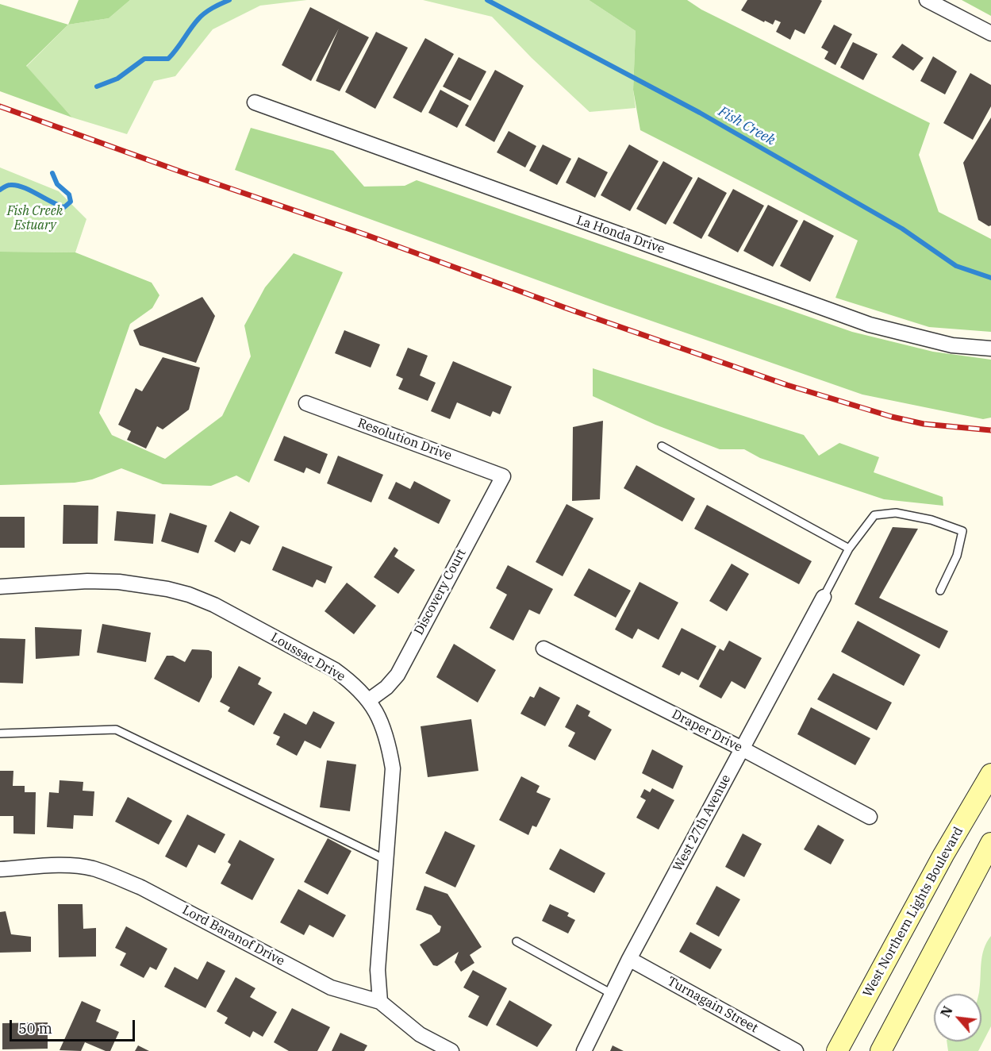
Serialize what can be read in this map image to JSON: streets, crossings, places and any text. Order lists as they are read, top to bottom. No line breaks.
{"streets":{"main road":["West Northern Lights Boulevard"],"street":["La Honda Drive","Resolution Drive","Discovery Court","Loussac Drive","Draper Drive","West 27th Avenue","Lord Baranof Drive","Turnagain Street"]},"crossings":[["Resolution Drive","Discovery Court"],["Discovery Court","Loussac Drive"],["Loussac Drive","Lord Baranof Drive"],["Draper Drive","West 27th Avenue"],["West 27th Avenue","Turnagain Street"]],"water":["Fish Creek"],"parks":["Fish Creek Estuary"],"scale_bar":"50 m","north":"top left"}
